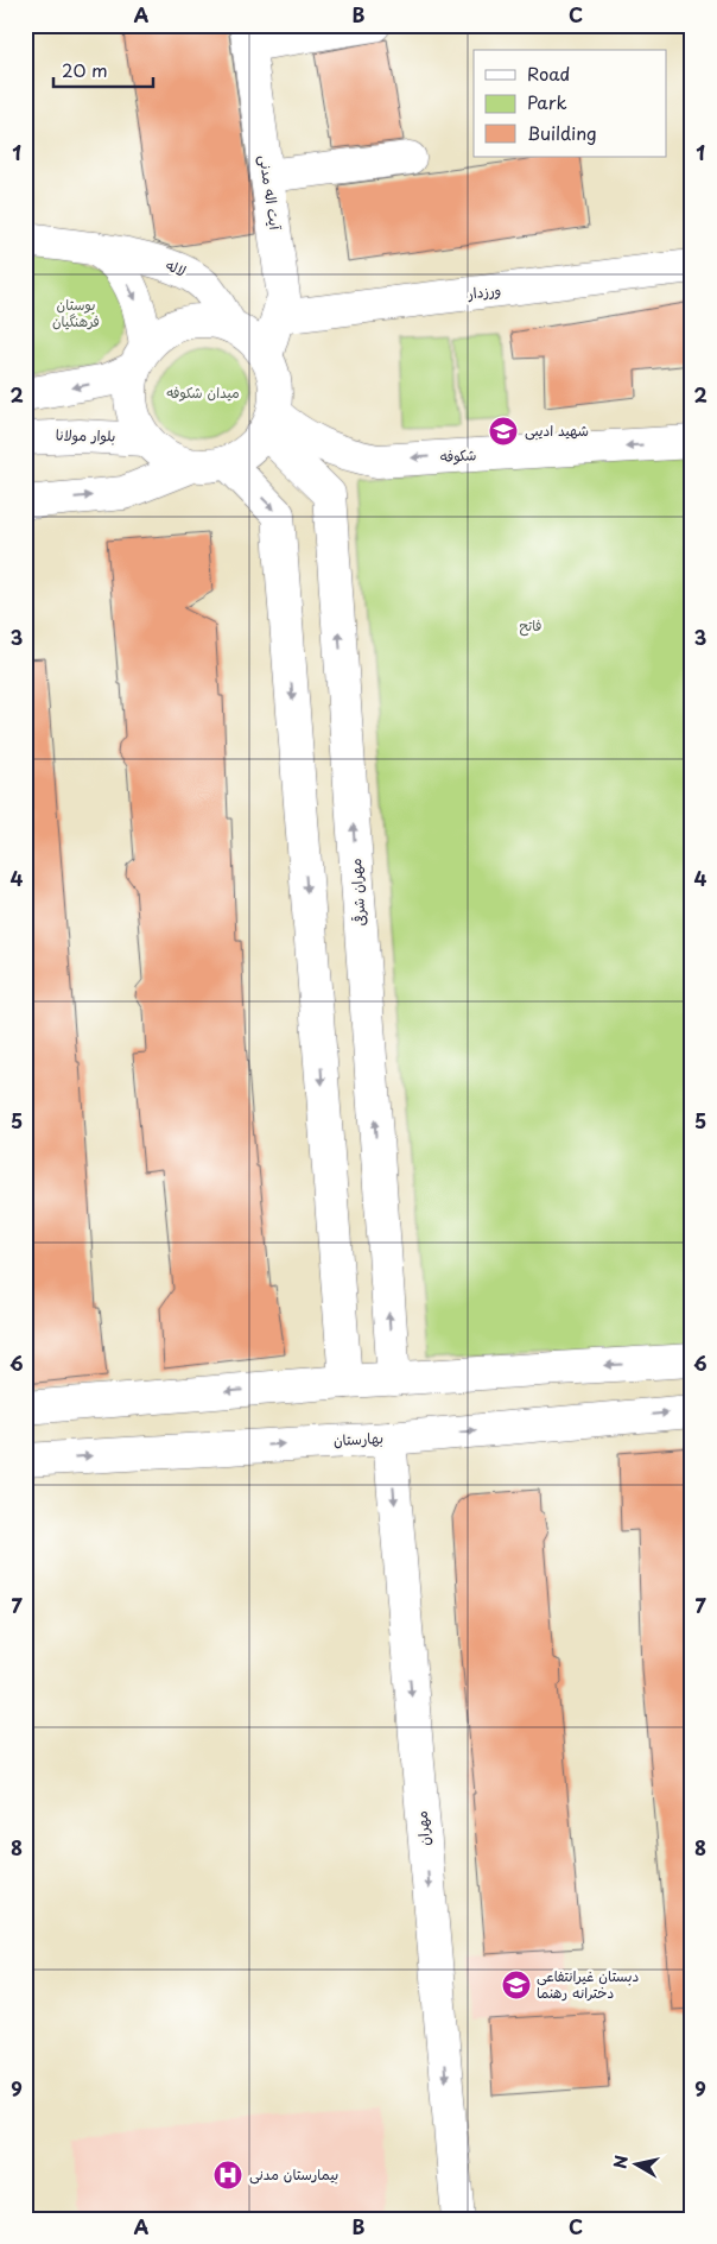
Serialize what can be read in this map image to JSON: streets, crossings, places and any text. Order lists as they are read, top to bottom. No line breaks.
{"streets":{"street":["آیت اله مدنی","لاله","ورزدار","بلوار مولانا","شکوفه","مهران شرقی","بهارستان","مهران"]},"crossings":[["آیت اله مدنی","لاله"],["آیت اله مدنی","ورزدار"],["آیت اله مدنی","بلوار مولانا"],["آیت اله مدنی","شکوفه"],["آیت اله مدنی","مهران شرقی"],["لاله","بلوار مولانا"],["لاله","شکوفه"],["لاله","مهران شرقی"],["بلوار مولانا","شکوفه"],["بلوار مولانا","مهران شرقی"],["شکوفه","مهران شرقی"],["بهارستان","مهران"]],"one_way":["شکوفه","مهران"],"parks":["بوستان فرهنگیان","میدان شکوفه","فاتح"],"places":{"school or university":["شهید ادیبی","دبستان غیرانتفاعی دخترانه رهنما"],"hospital":["بیمارستان مدنی"]},"legend":["Road","Park","Building"],"scale_bar":"20 m","north":"left","grid":{"columns":["A","B","C"],"rows":["1","2","3","4","5","6","7","8","9"]}}
